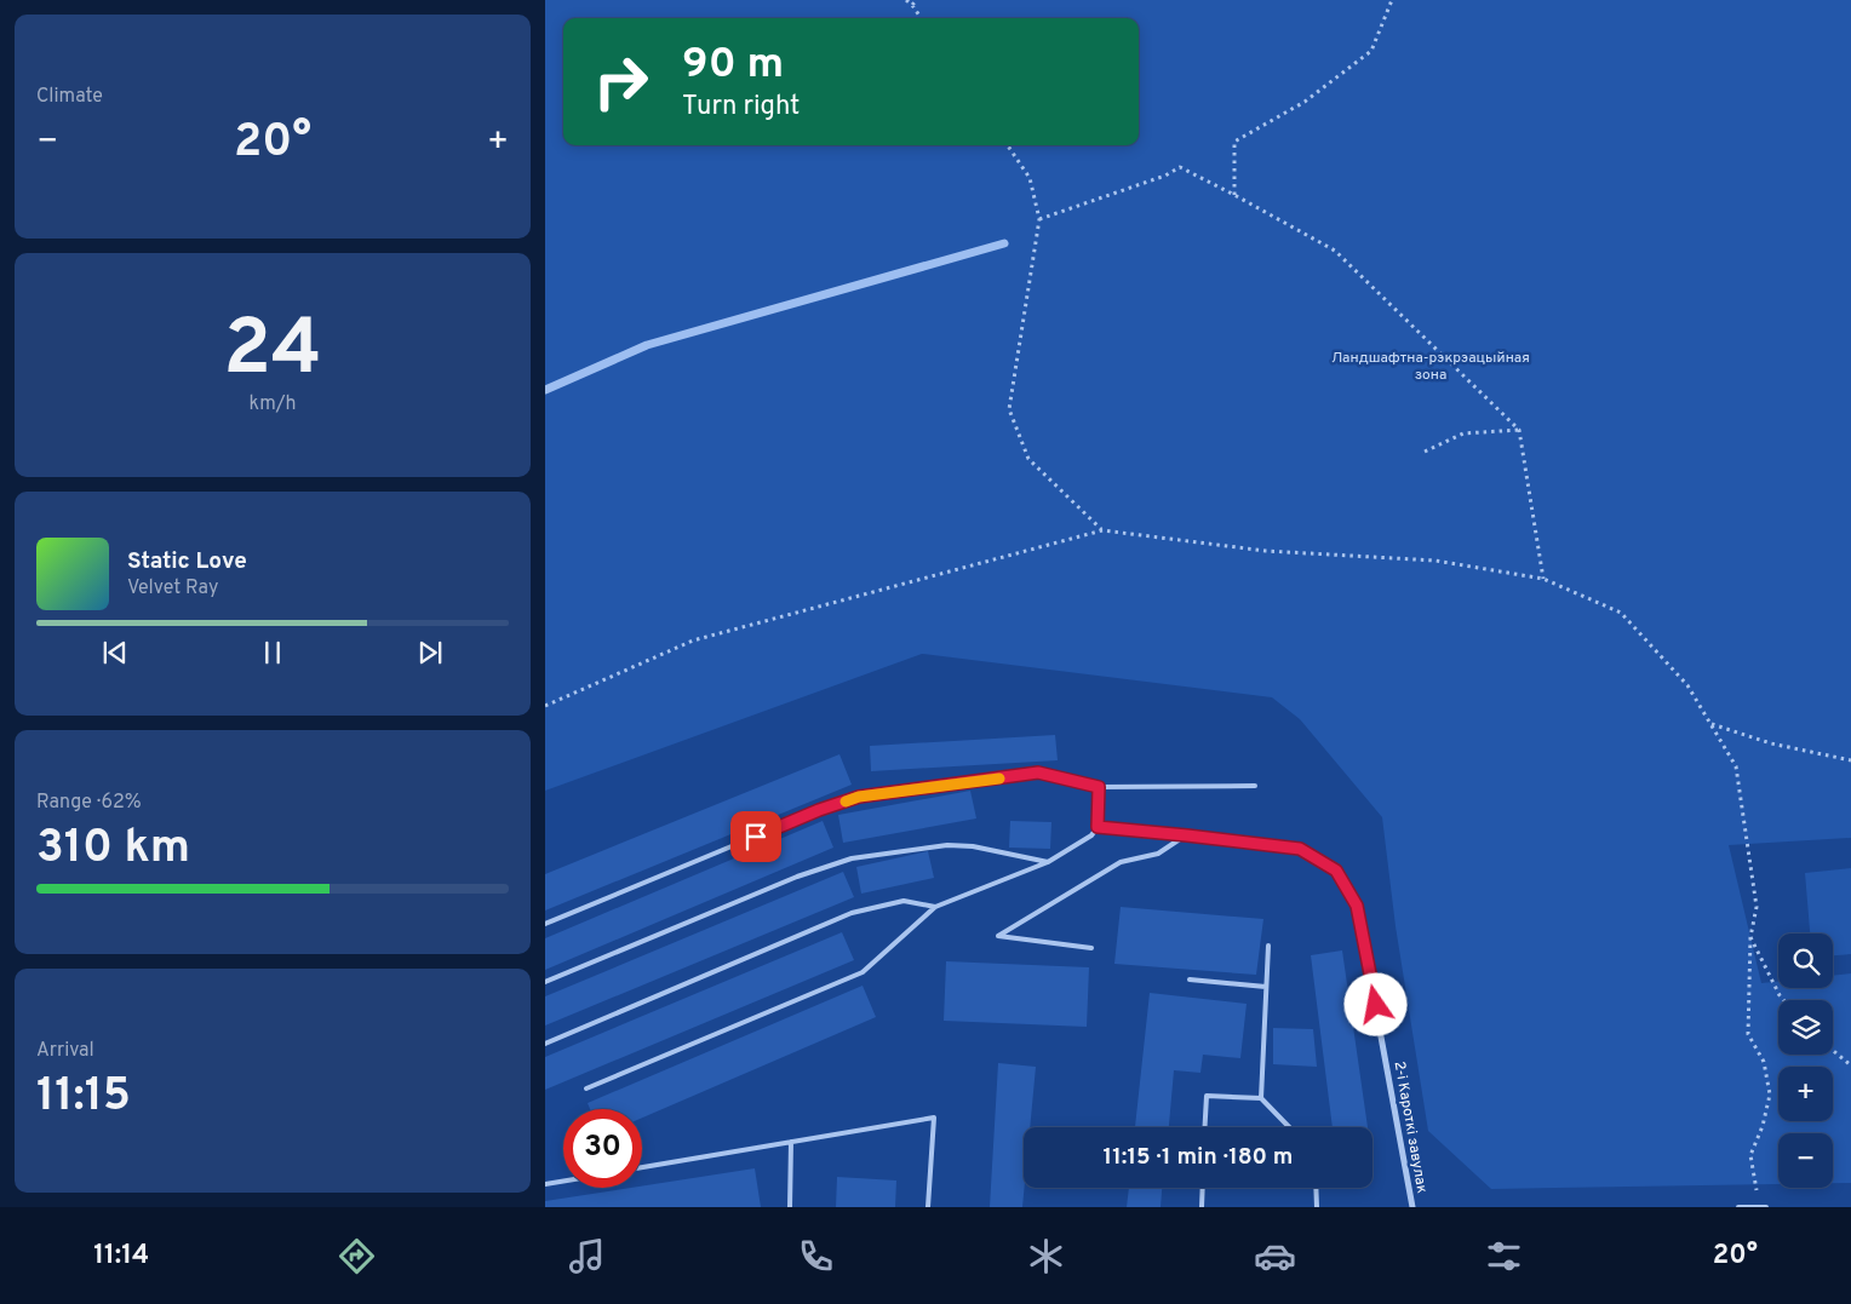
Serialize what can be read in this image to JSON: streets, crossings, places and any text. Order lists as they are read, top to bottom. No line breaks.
{"streets":{"street":["2-і Кароткі завулак"]},"parks":["Ландшафтна-рэкрэацыйная зона"],"page":{"tile":["Climate",["24","km/h"],["Range · 62%","310 km"],["Arrival","11:15"]],"turn":["90 m","Turn right"],"heat":["−","20°","+"],"song":["Static Love","Velvet Ray"],"map_buttons":["+","−"],"limit":"30","trip":"11:15 · 1 min · 180 m","tabs":["11:14","20°"]}}
